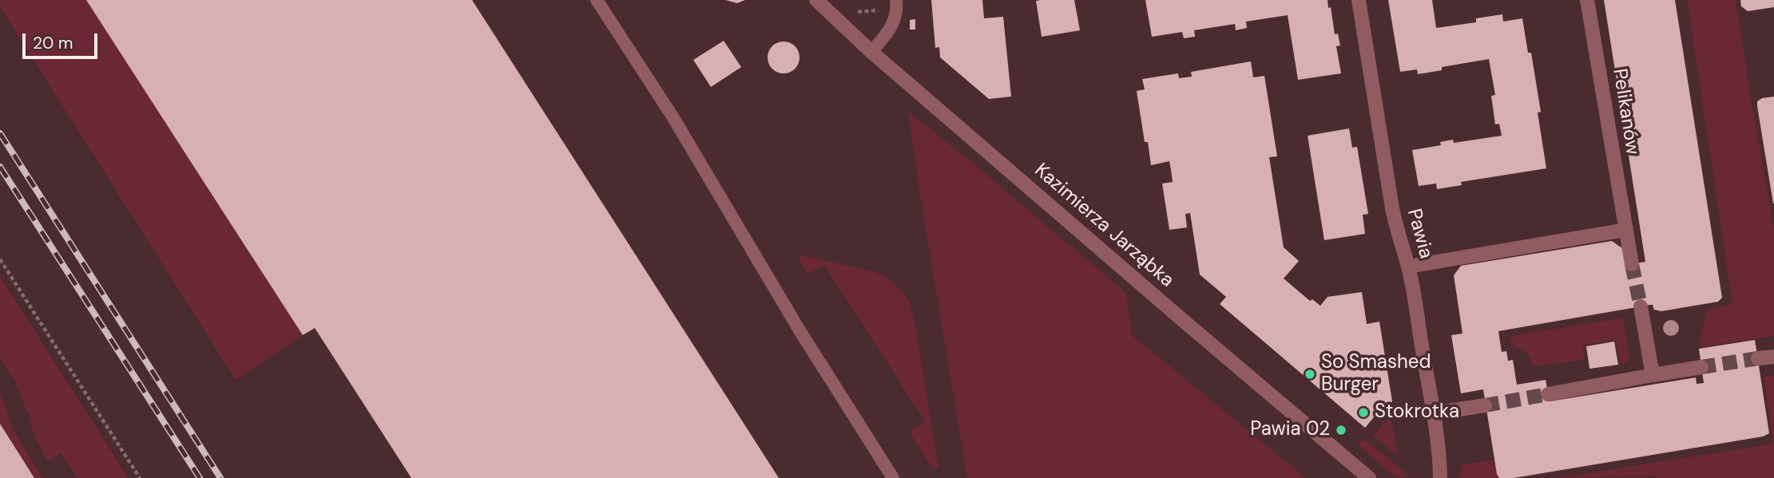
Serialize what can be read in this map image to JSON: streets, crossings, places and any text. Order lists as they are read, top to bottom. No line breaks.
{"streets":{"street":["Pelikanów","Kazimierza Jarząbka","Pawia"]},"places":["So Smashed Burger","Stokrotka","Pawia 02"],"scale_bar":"20 m"}
